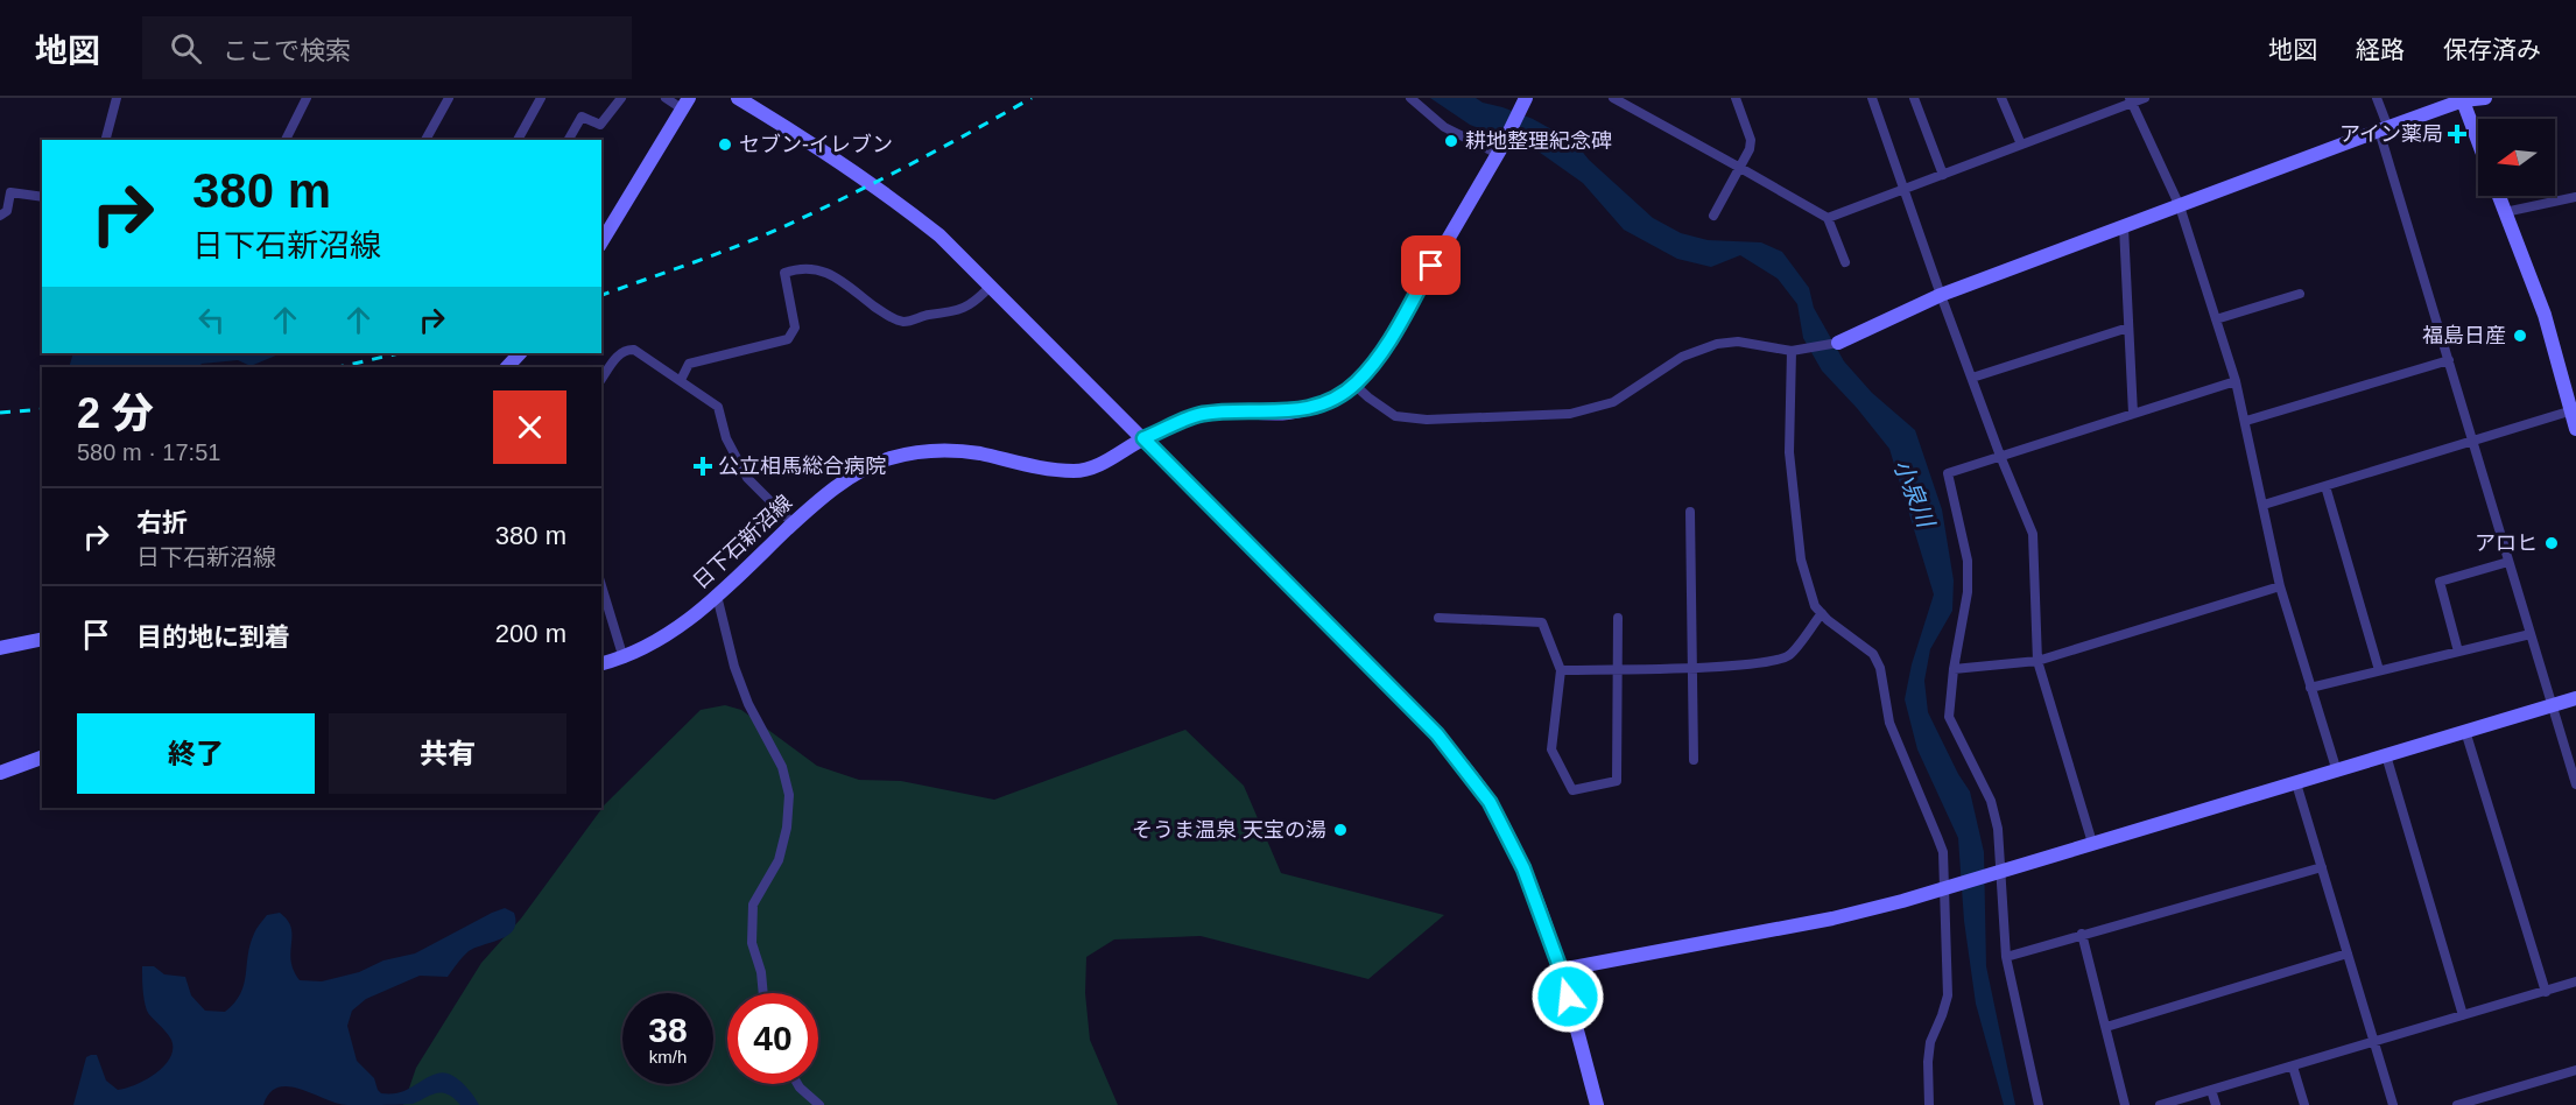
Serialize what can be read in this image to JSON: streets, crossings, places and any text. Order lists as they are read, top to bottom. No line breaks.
{"streets":{"street":["日下石新沼線"]},"water":["小泉川"],"places":{"health":["アイン薬局","公立相馬総合病院"],"other":["耕地整理紀念碑","セブン-イレブン","福島日産","アロヒ","そうま温泉 天宝の湯"]},"north":"left","page":{"header":"地図","search":"ここで検索","nav":["地図","経路","保存済み"],"turn":["380 m","日下石新沼線"],"heading":["2 分","580 m · 17:51"],"list":[{"name":"右折","note":"日下石新沼線","value":"380 m"},{"name":"目的地に到着","value":"200 m"}],"buttons":["終了","共有"],"speed":"38 km/h","limit":"40"}}
